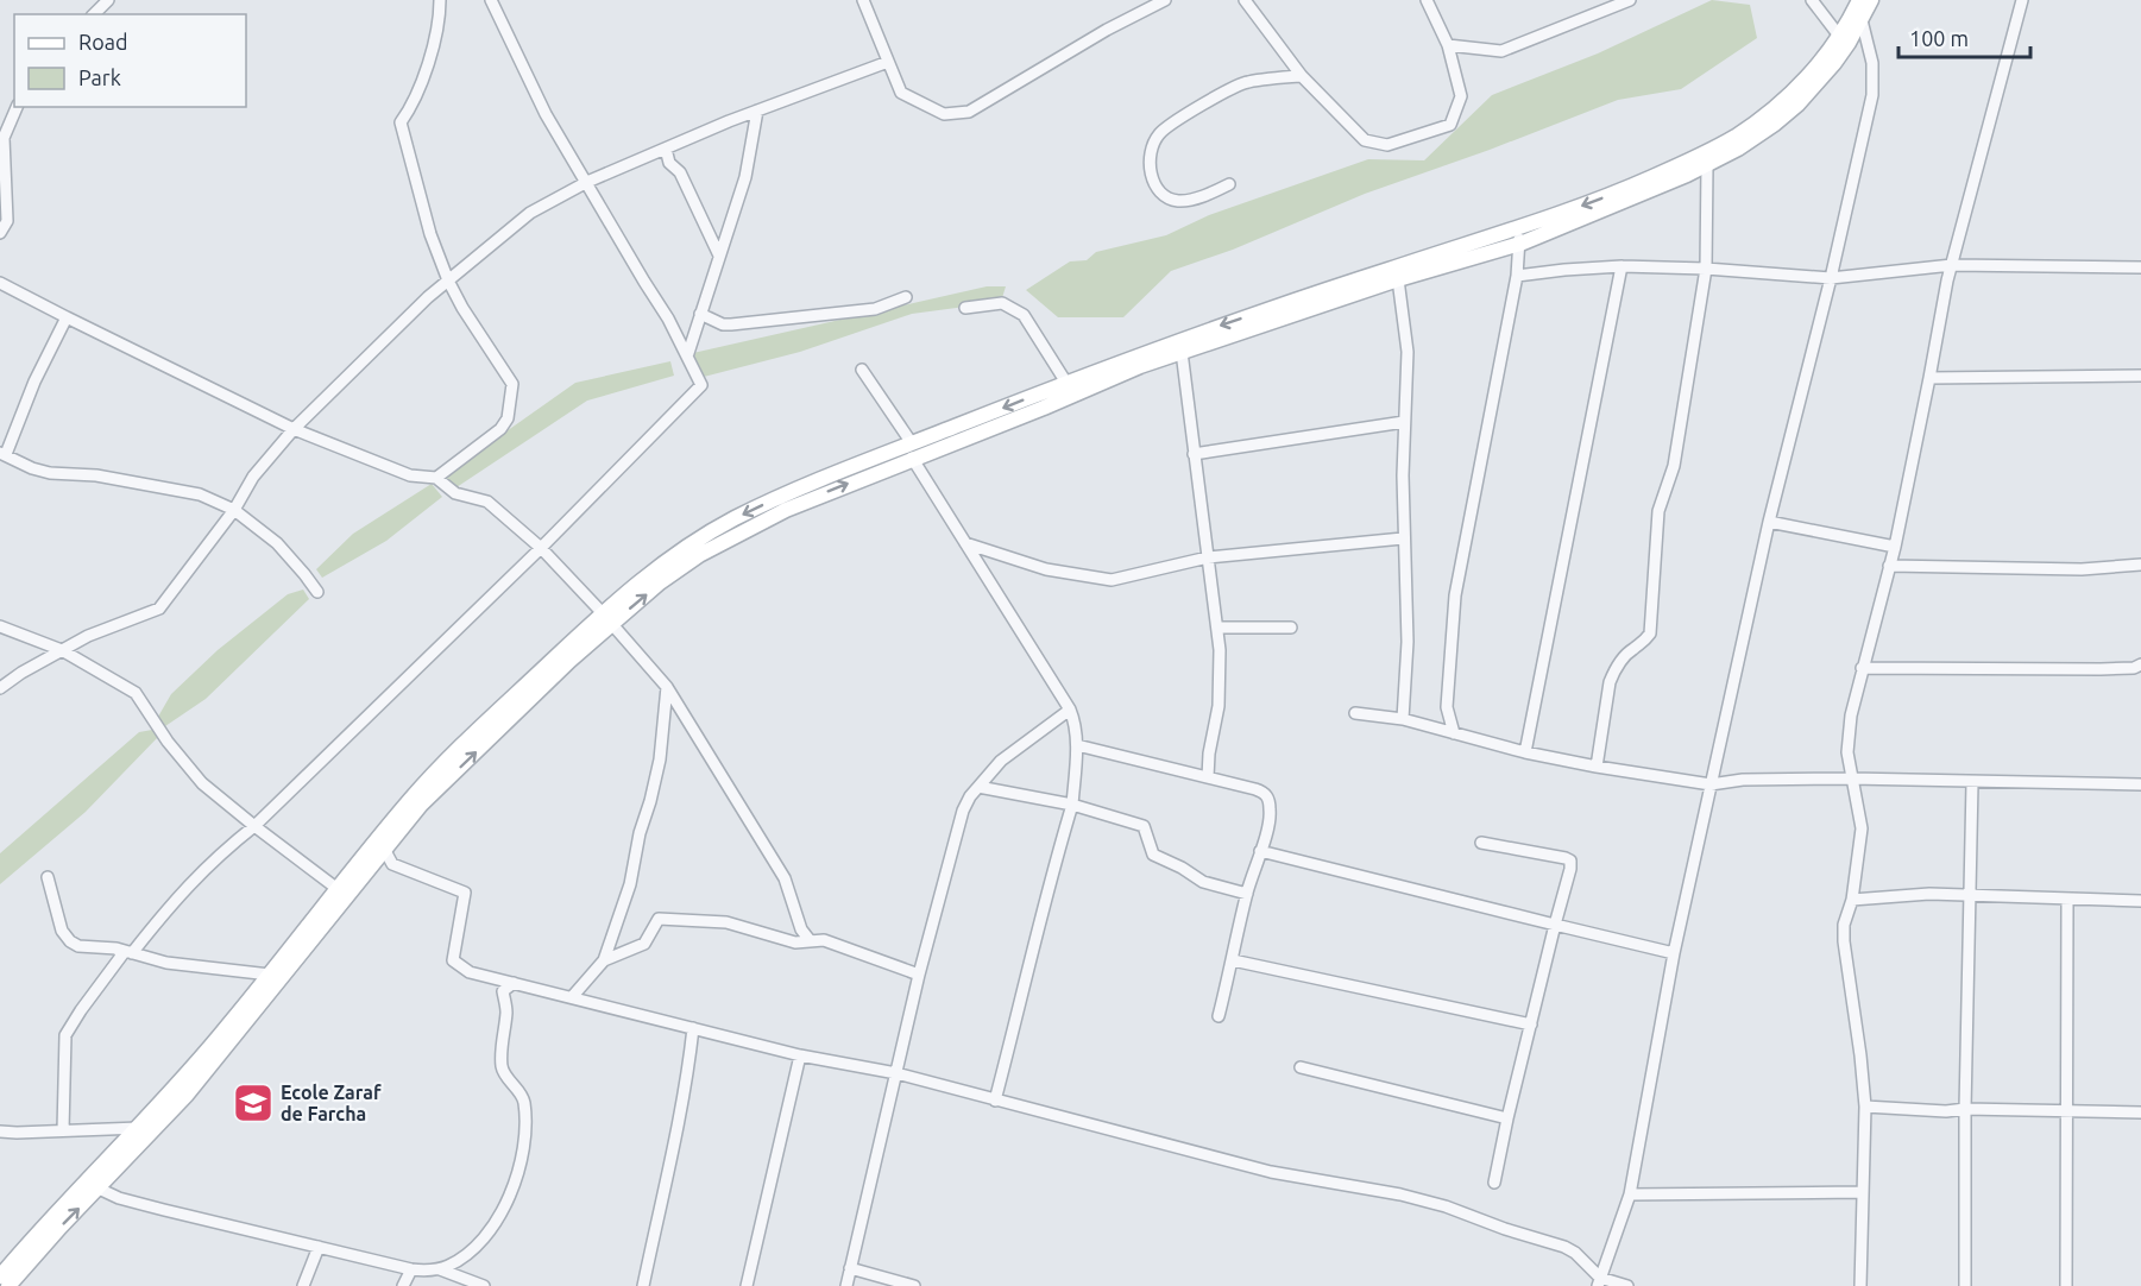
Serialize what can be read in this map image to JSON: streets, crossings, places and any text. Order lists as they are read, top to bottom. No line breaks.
{"places":{"school or university":["Ecole Zaraf de Farcha"]},"legend":["Road","Park"],"scale_bar":"100 m"}
